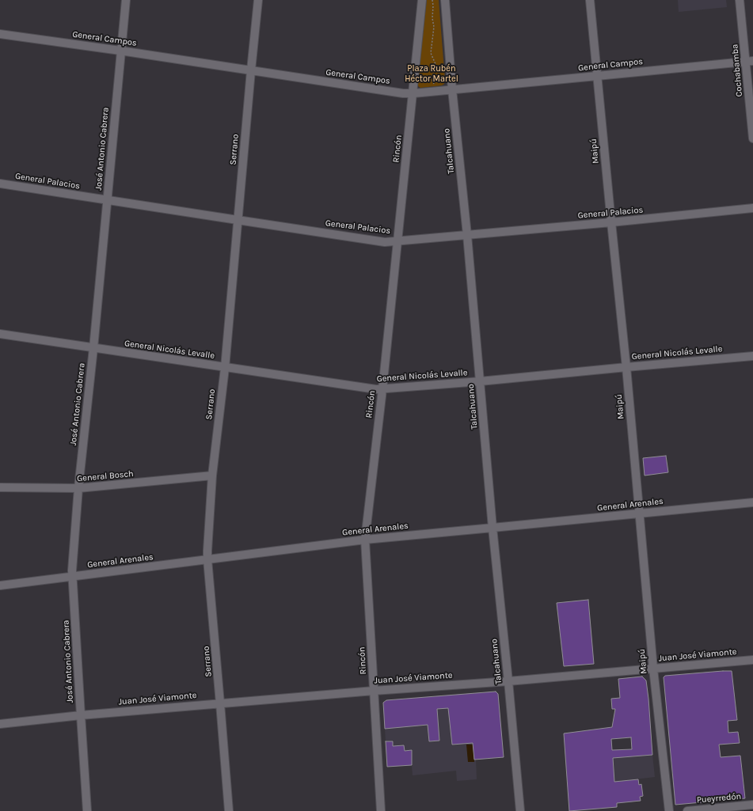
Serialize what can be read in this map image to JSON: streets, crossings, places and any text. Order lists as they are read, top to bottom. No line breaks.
{"streets":{"street":["General Campos","Cochabamba","José Antonio Cabrera","Rincón","Serrano","Talcahuano","Maipú","General Palacios","General Nicolás Levalle","General Bosch","General Arenales","Juan José Viamonte","Pueyrredón"]},"crossings":[["General Campos","Cochabamba"],["General Campos","José Antonio Cabrera"],["General Campos","Rincón"],["General Campos","Serrano"],["General Campos","Talcahuano"],["General Campos","Maipú"],["José Antonio Cabrera","General Palacios"],["José Antonio Cabrera","General Nicolás Levalle"],["José Antonio Cabrera","General Bosch"],["José Antonio Cabrera","General Arenales"],["José Antonio Cabrera","Juan José Viamonte"],["Rincón","General Palacios"],["Rincón","General Nicolás Levalle"],["Rincón","General Arenales"],["Rincón","Juan José Viamonte"],["Serrano","General Palacios"],["Serrano","General Nicolás Levalle"],["Serrano","General Bosch"],["Serrano","General Arenales"],["Serrano","Juan José Viamonte"],["Talcahuano","General Palacios"],["Talcahuano","General Nicolás Levalle"],["Talcahuano","General Arenales"],["Talcahuano","Juan José Viamonte"],["Maipú","General Palacios"],["Maipú","General Nicolás Levalle"],["Maipú","General Arenales"],["Maipú","Juan José Viamonte"]],"parks":["Plaza Rubén Héctor Martel"]}
